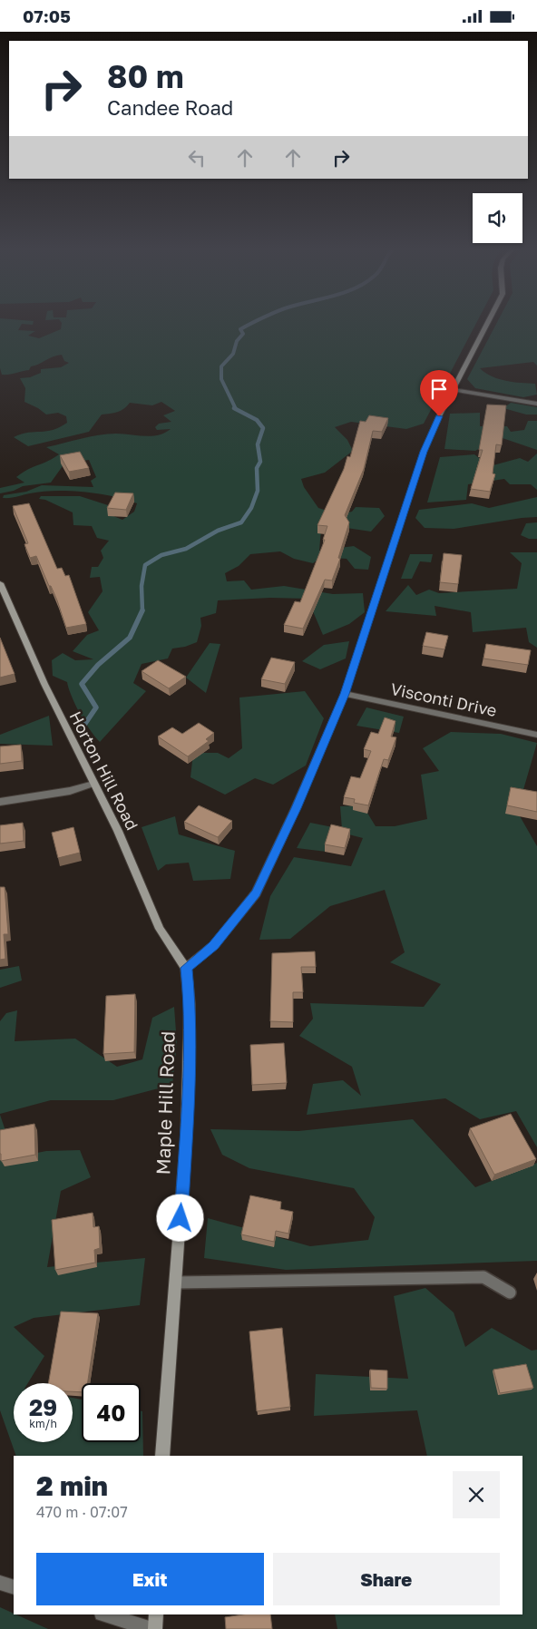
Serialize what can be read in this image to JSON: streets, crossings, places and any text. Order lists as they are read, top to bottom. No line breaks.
{"streets":{"street":["Visconti Drive","Horton Hill Road","Maple Hill Road"]},"crossings":[["Horton Hill Road","Maple Hill Road"]],"page":{"status":"07:05","turn":["80 m","Candee Road"],"speed":"29 km/h","limit":"40","heading":["2 min","470 m · 07:07"],"buttons":["Exit","Share"]}}
